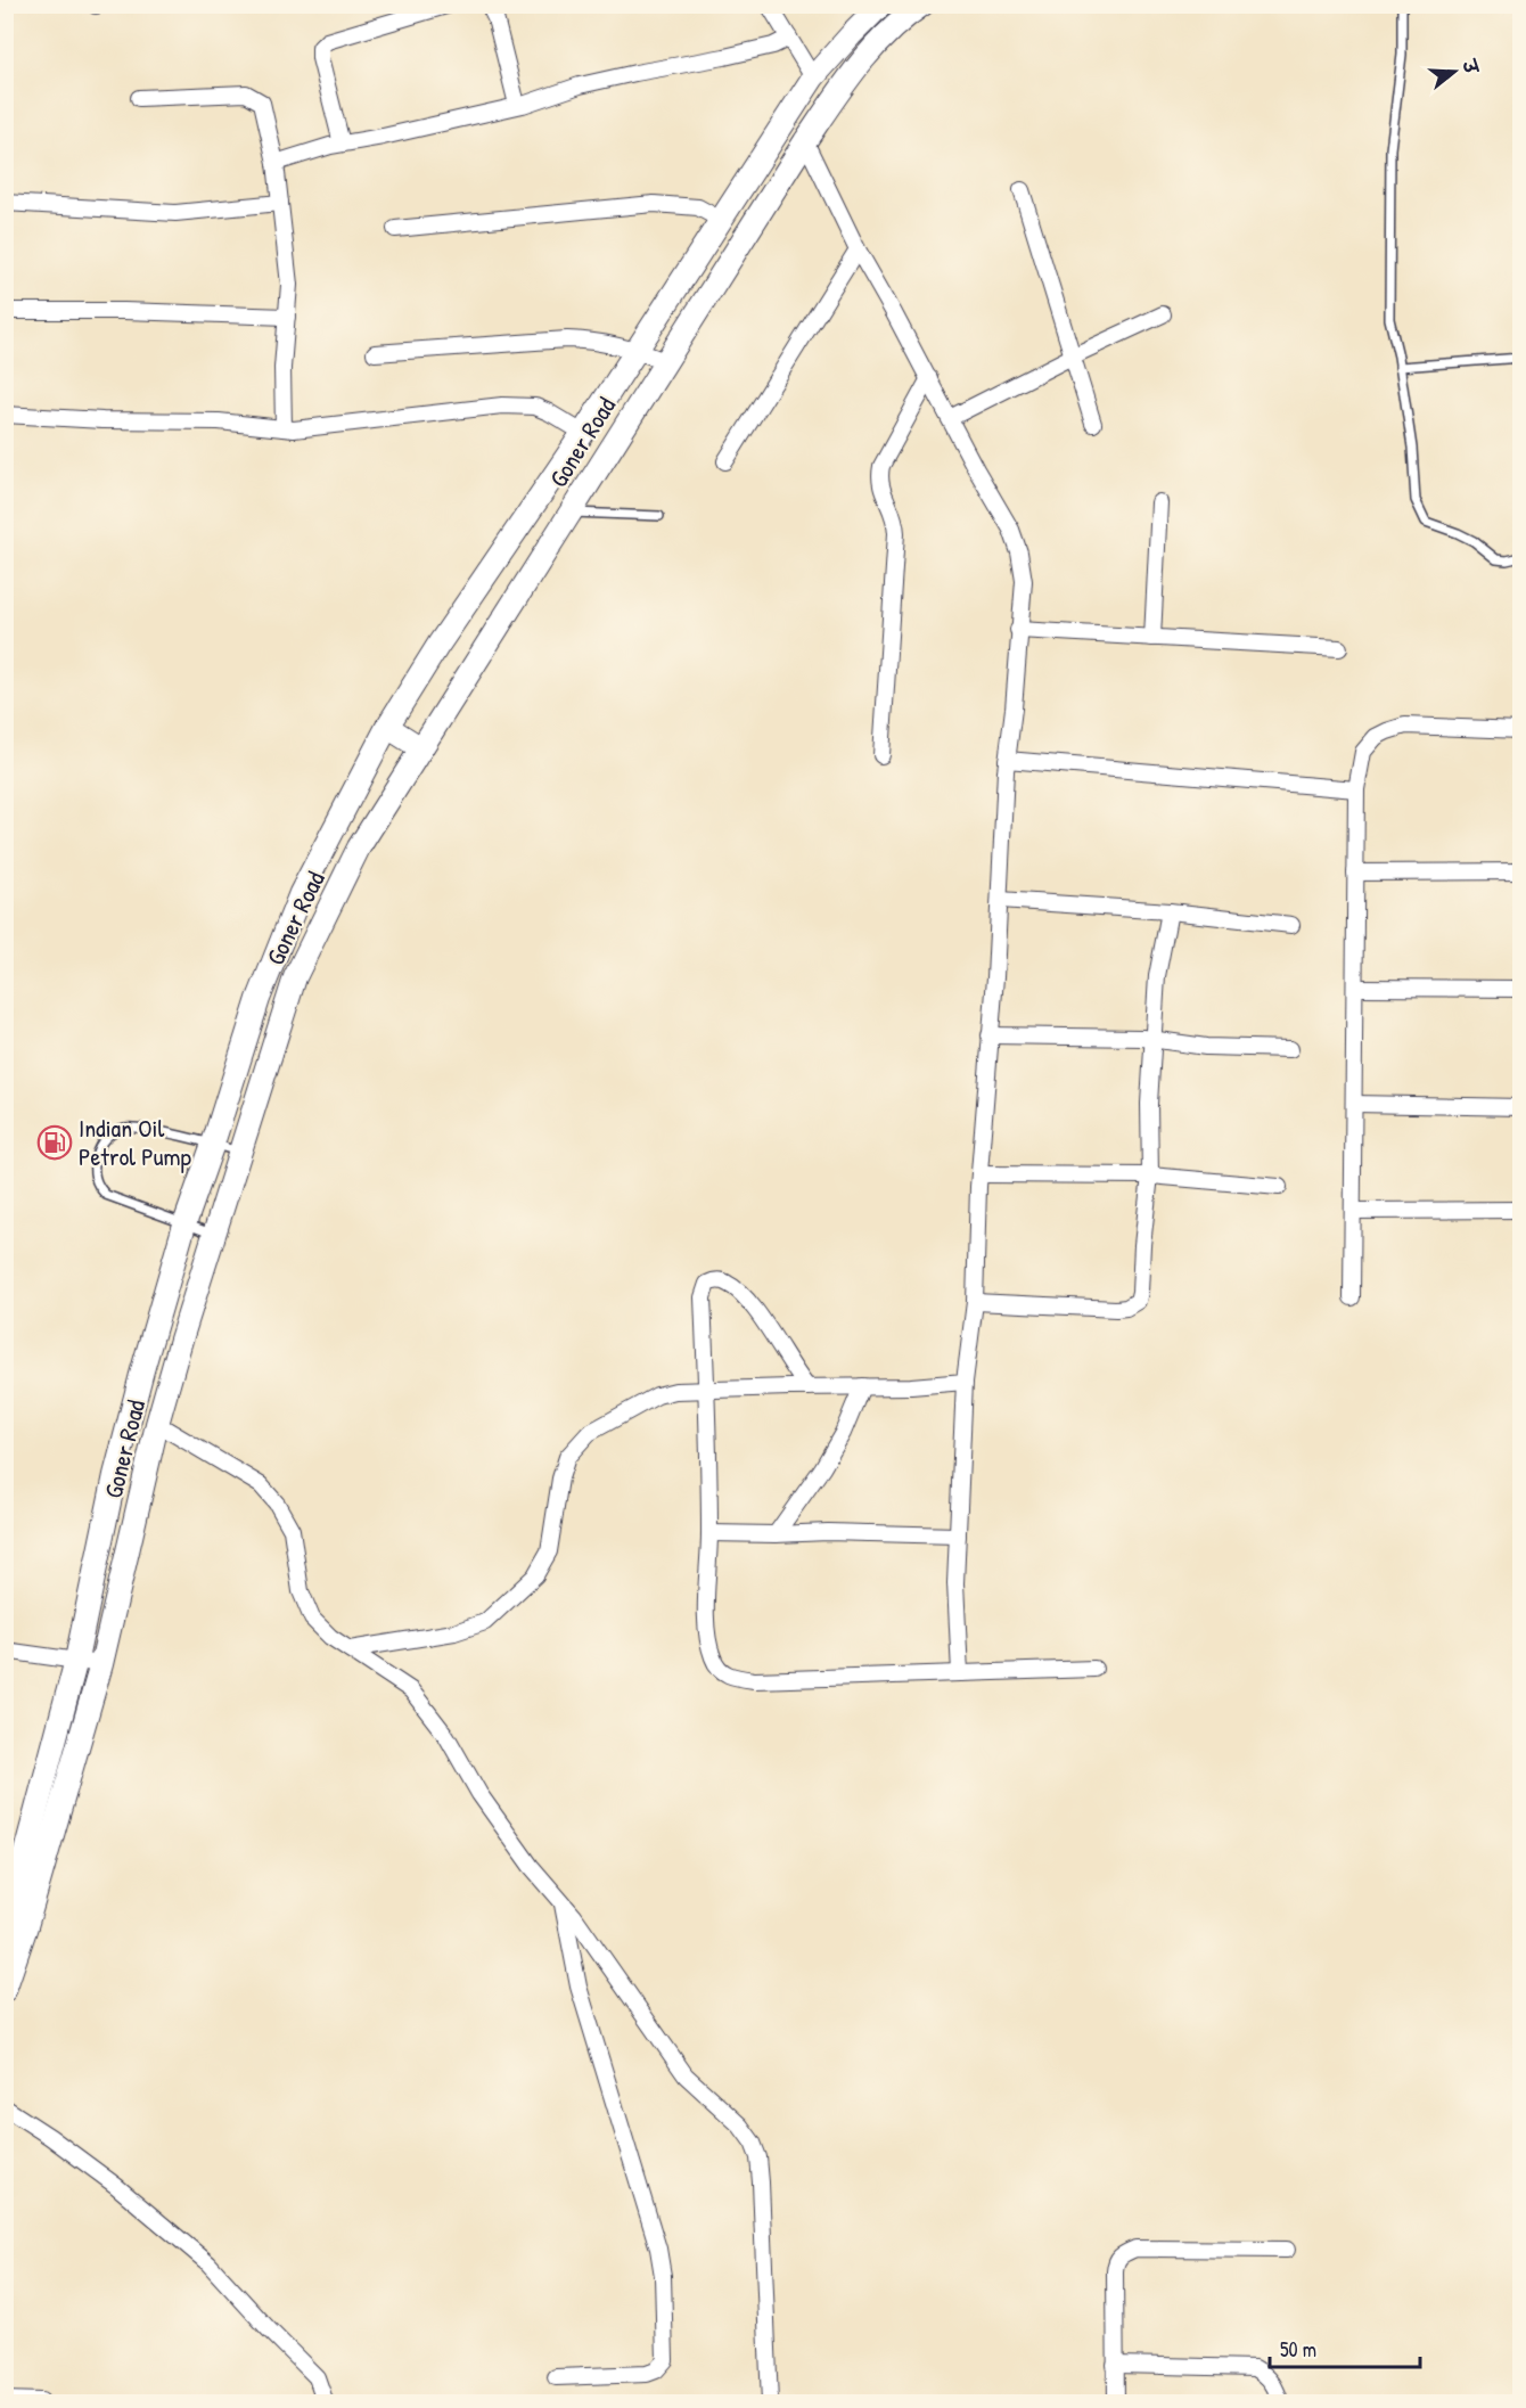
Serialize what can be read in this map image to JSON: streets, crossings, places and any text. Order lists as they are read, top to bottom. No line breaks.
{"streets":{"street":["Goner Road"]},"places":{"fuel station":["Indian Oil Petrol Pump"]},"scale_bar":"50 m","north":"right"}
